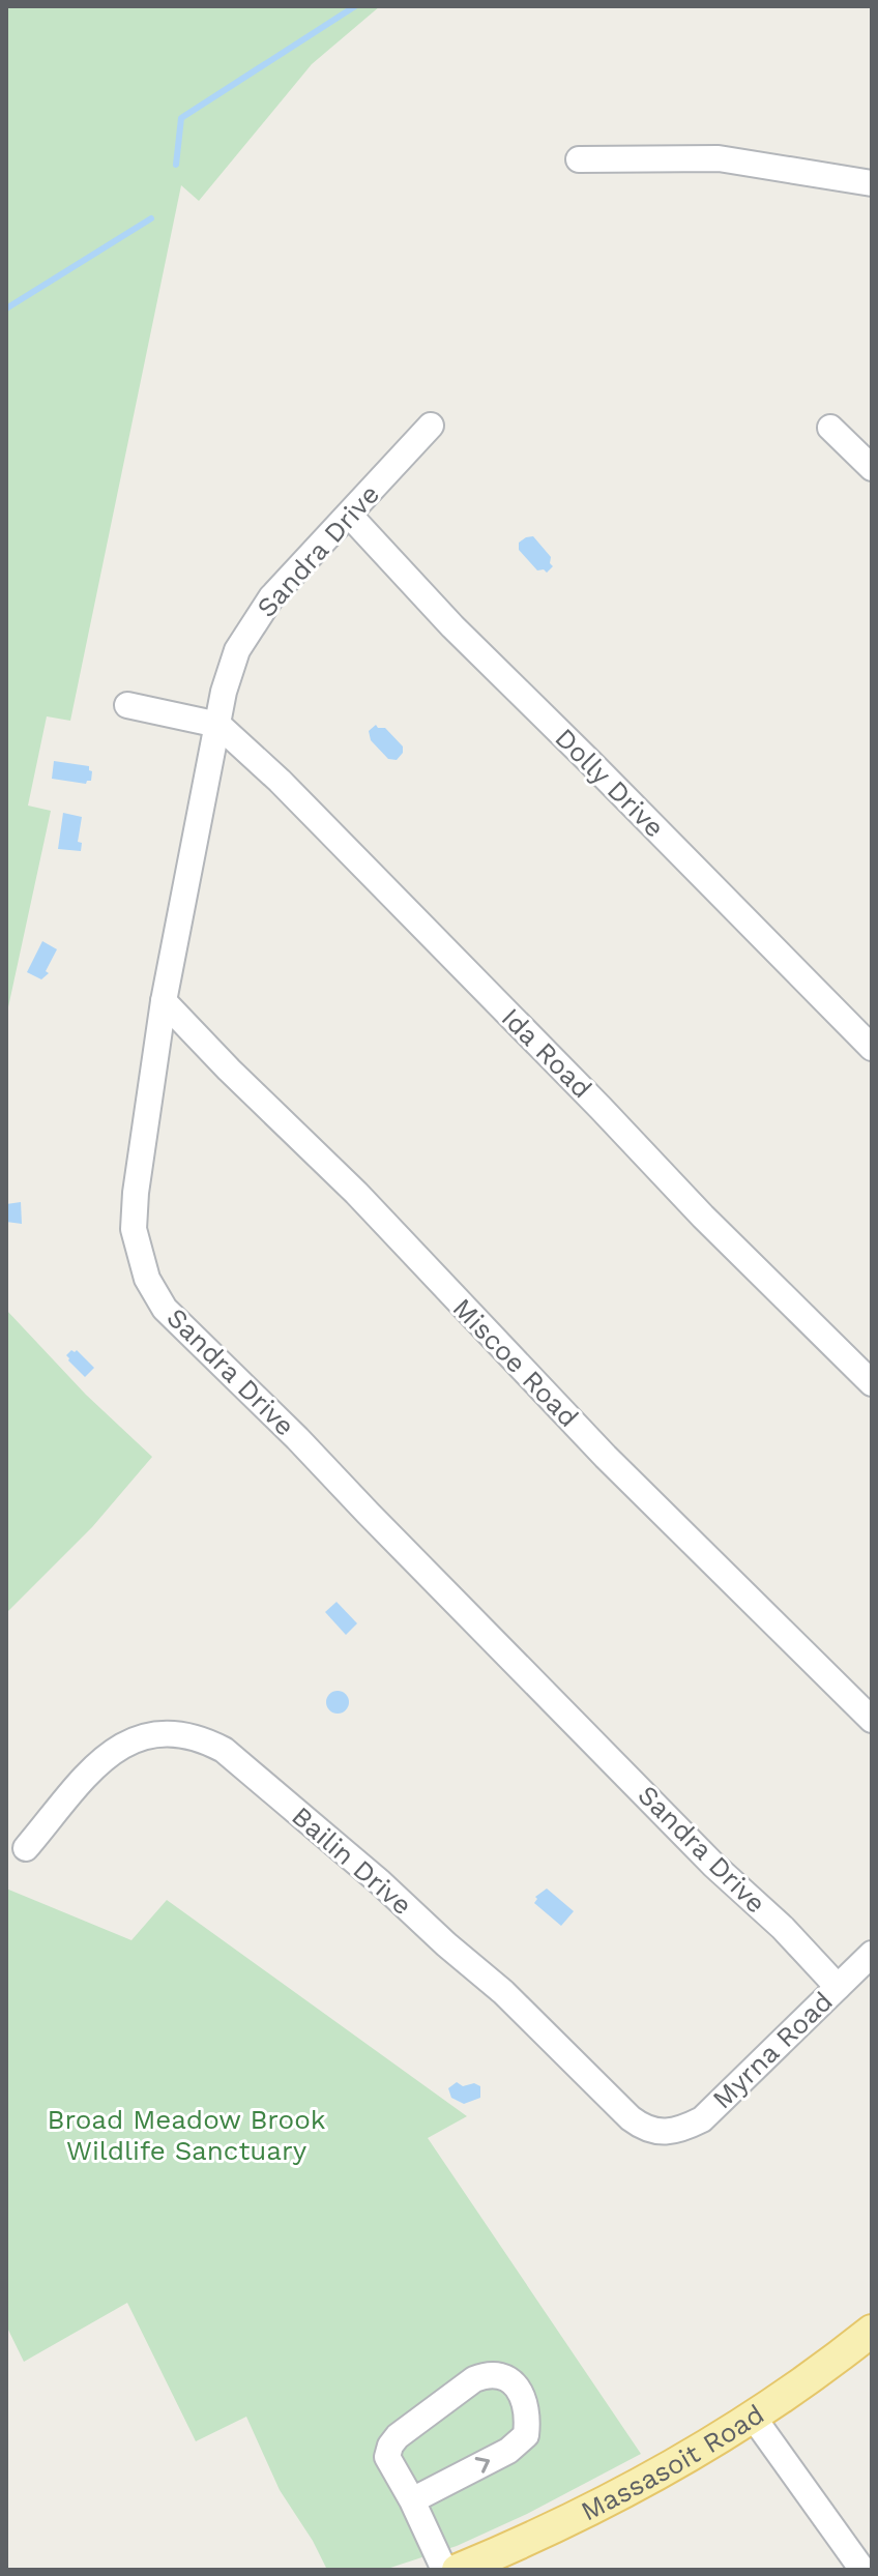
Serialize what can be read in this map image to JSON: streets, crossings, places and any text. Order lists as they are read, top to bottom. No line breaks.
{"streets":{"main road":["Massasoit Road"],"street":["Sandra Drive","Dolly Drive","Ida Road","Miscoe Road","Bailin Drive","Myrna Road"]},"crossings":[["Sandra Drive","Dolly Drive"],["Sandra Drive","Ida Road"],["Sandra Drive","Miscoe Road"],["Sandra Drive","Myrna Road"],["Bailin Drive","Myrna Road"]],"parks":["Broad Meadow Brook Wildlife Sanctuary"]}
